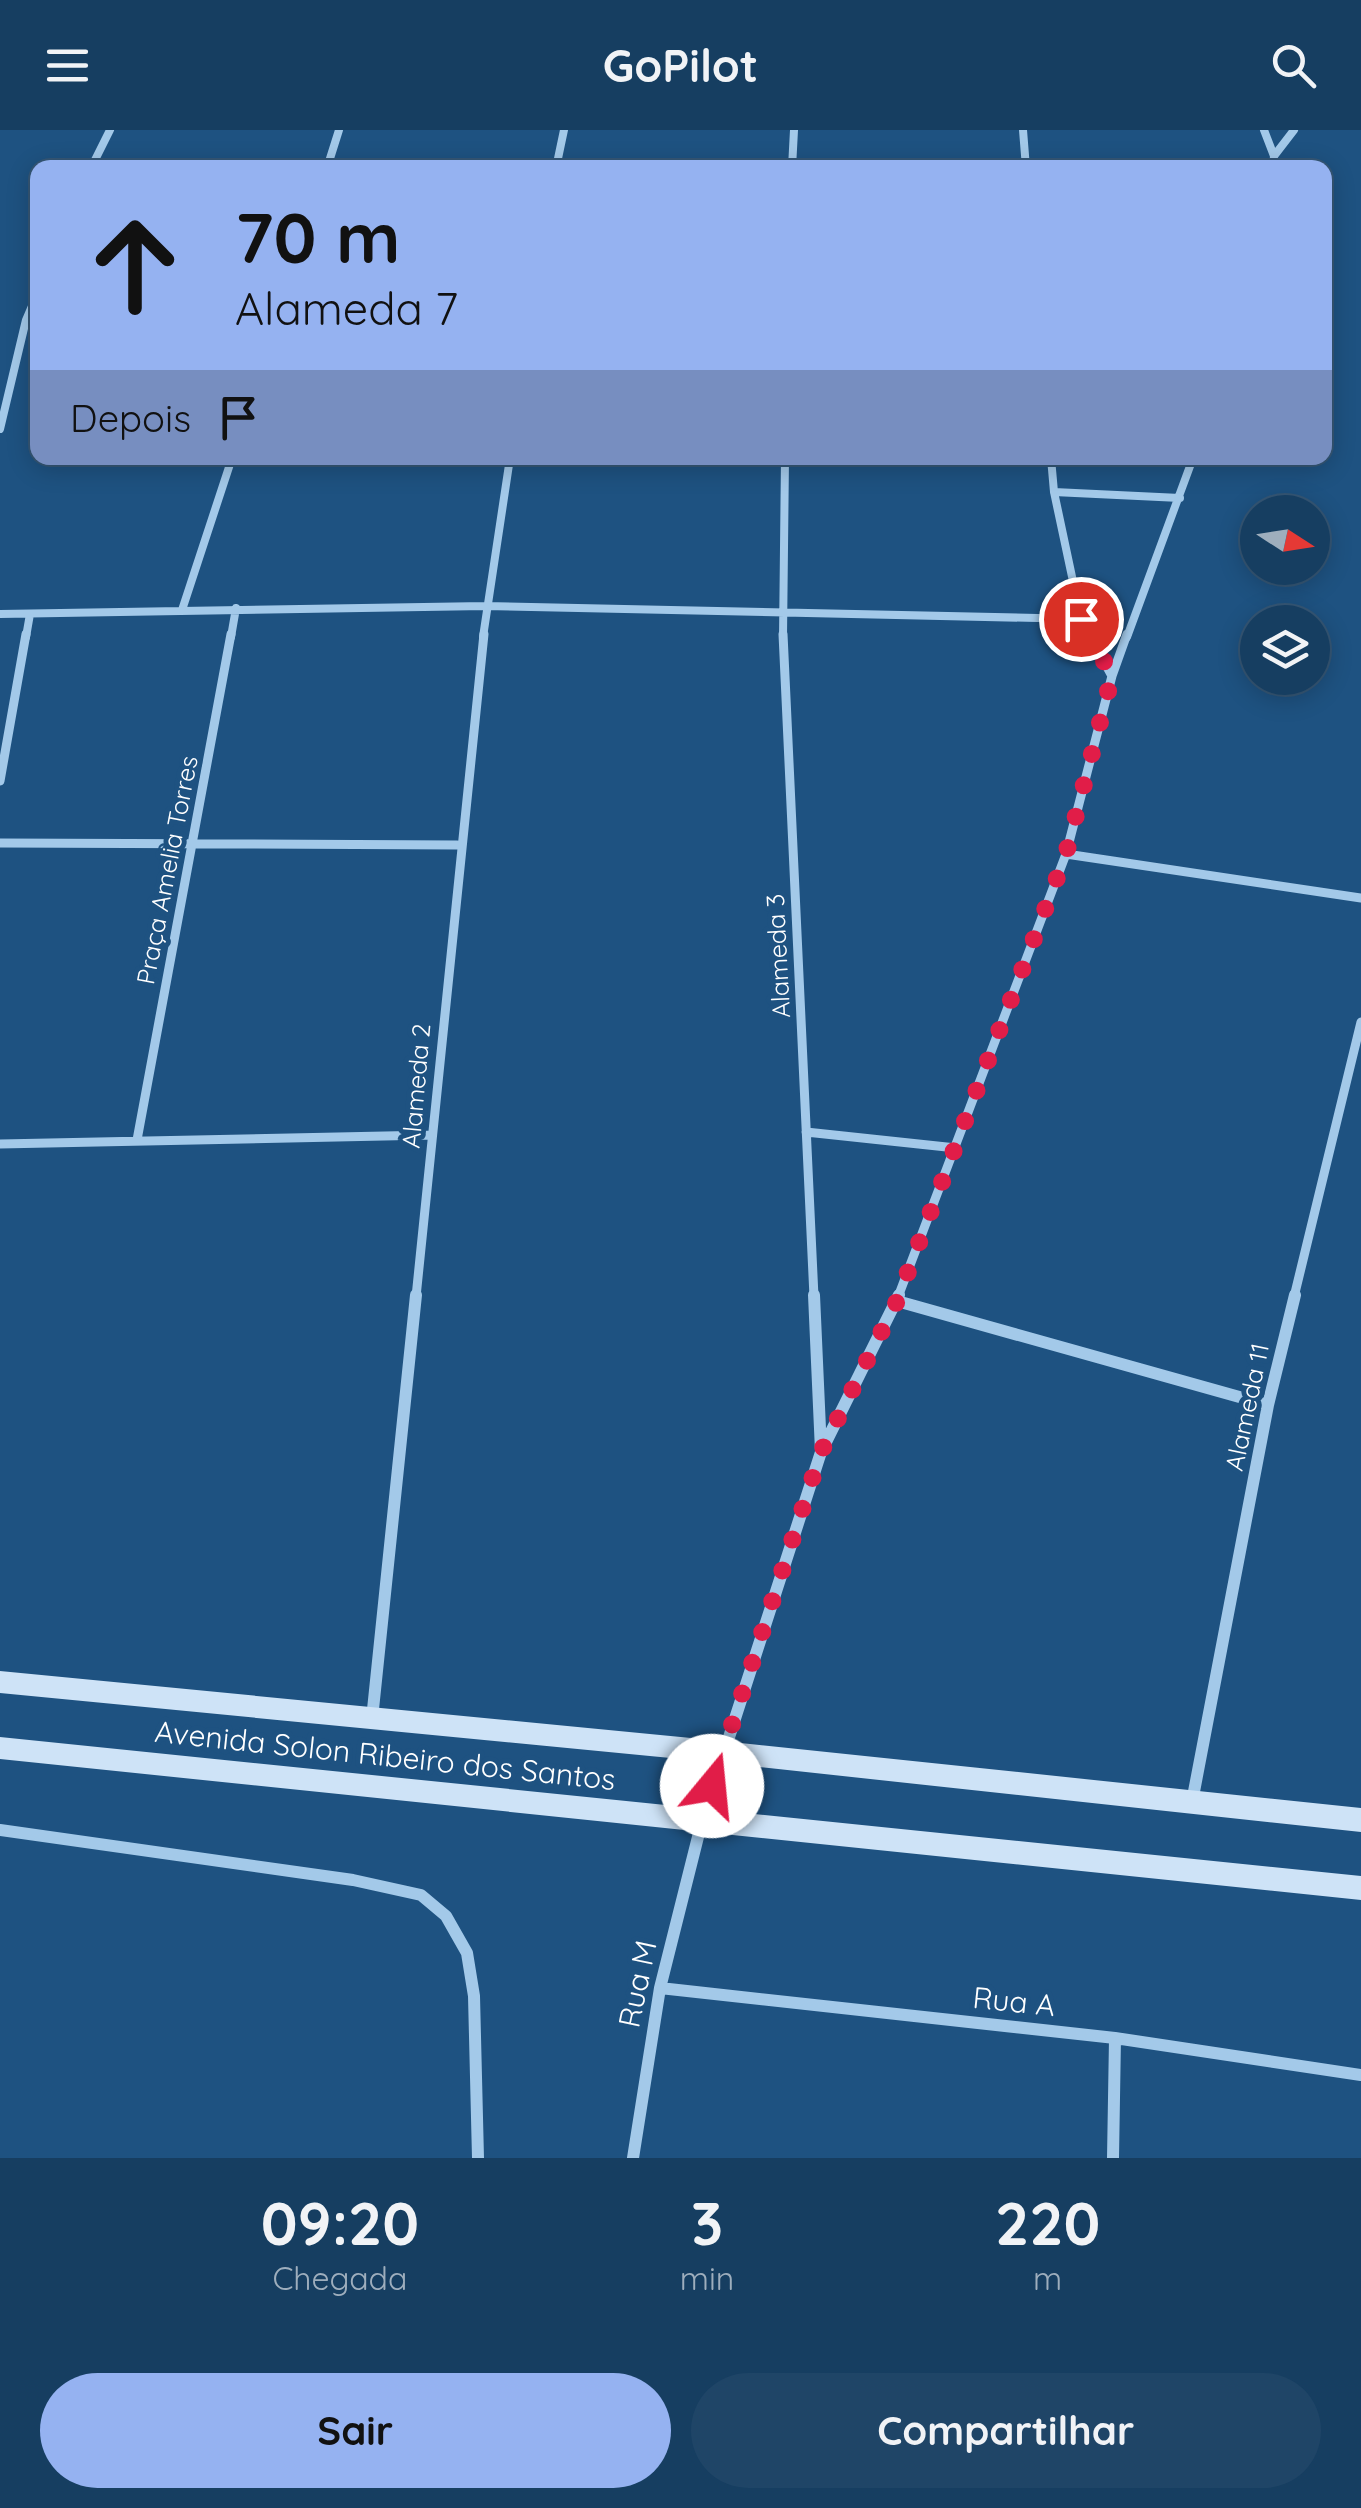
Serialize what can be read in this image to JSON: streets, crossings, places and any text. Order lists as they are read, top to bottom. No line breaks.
{"streets":{"street":["Praça Amelia Torres","Alameda 3","Alameda 2","Alameda 11","Avenida Solon Ribeiro dos Santos","Rua M","Rua A"]},"crossings":[["Alameda 3","Rua M"],["Alameda 2","Avenida Solon Ribeiro dos Santos"],["Alameda 11","Avenida Solon Ribeiro dos Santos"],["Avenida Solon Ribeiro dos Santos","Rua M"],["Rua M","Rua A"]],"north":"right","page":{"header":"GoPilot","turn":["70 m","Alameda 7"],"then":"Depois","eta":["09:20","Chegada","3","min","220","m"],"buttons":["Sair","Compartilhar"]}}
